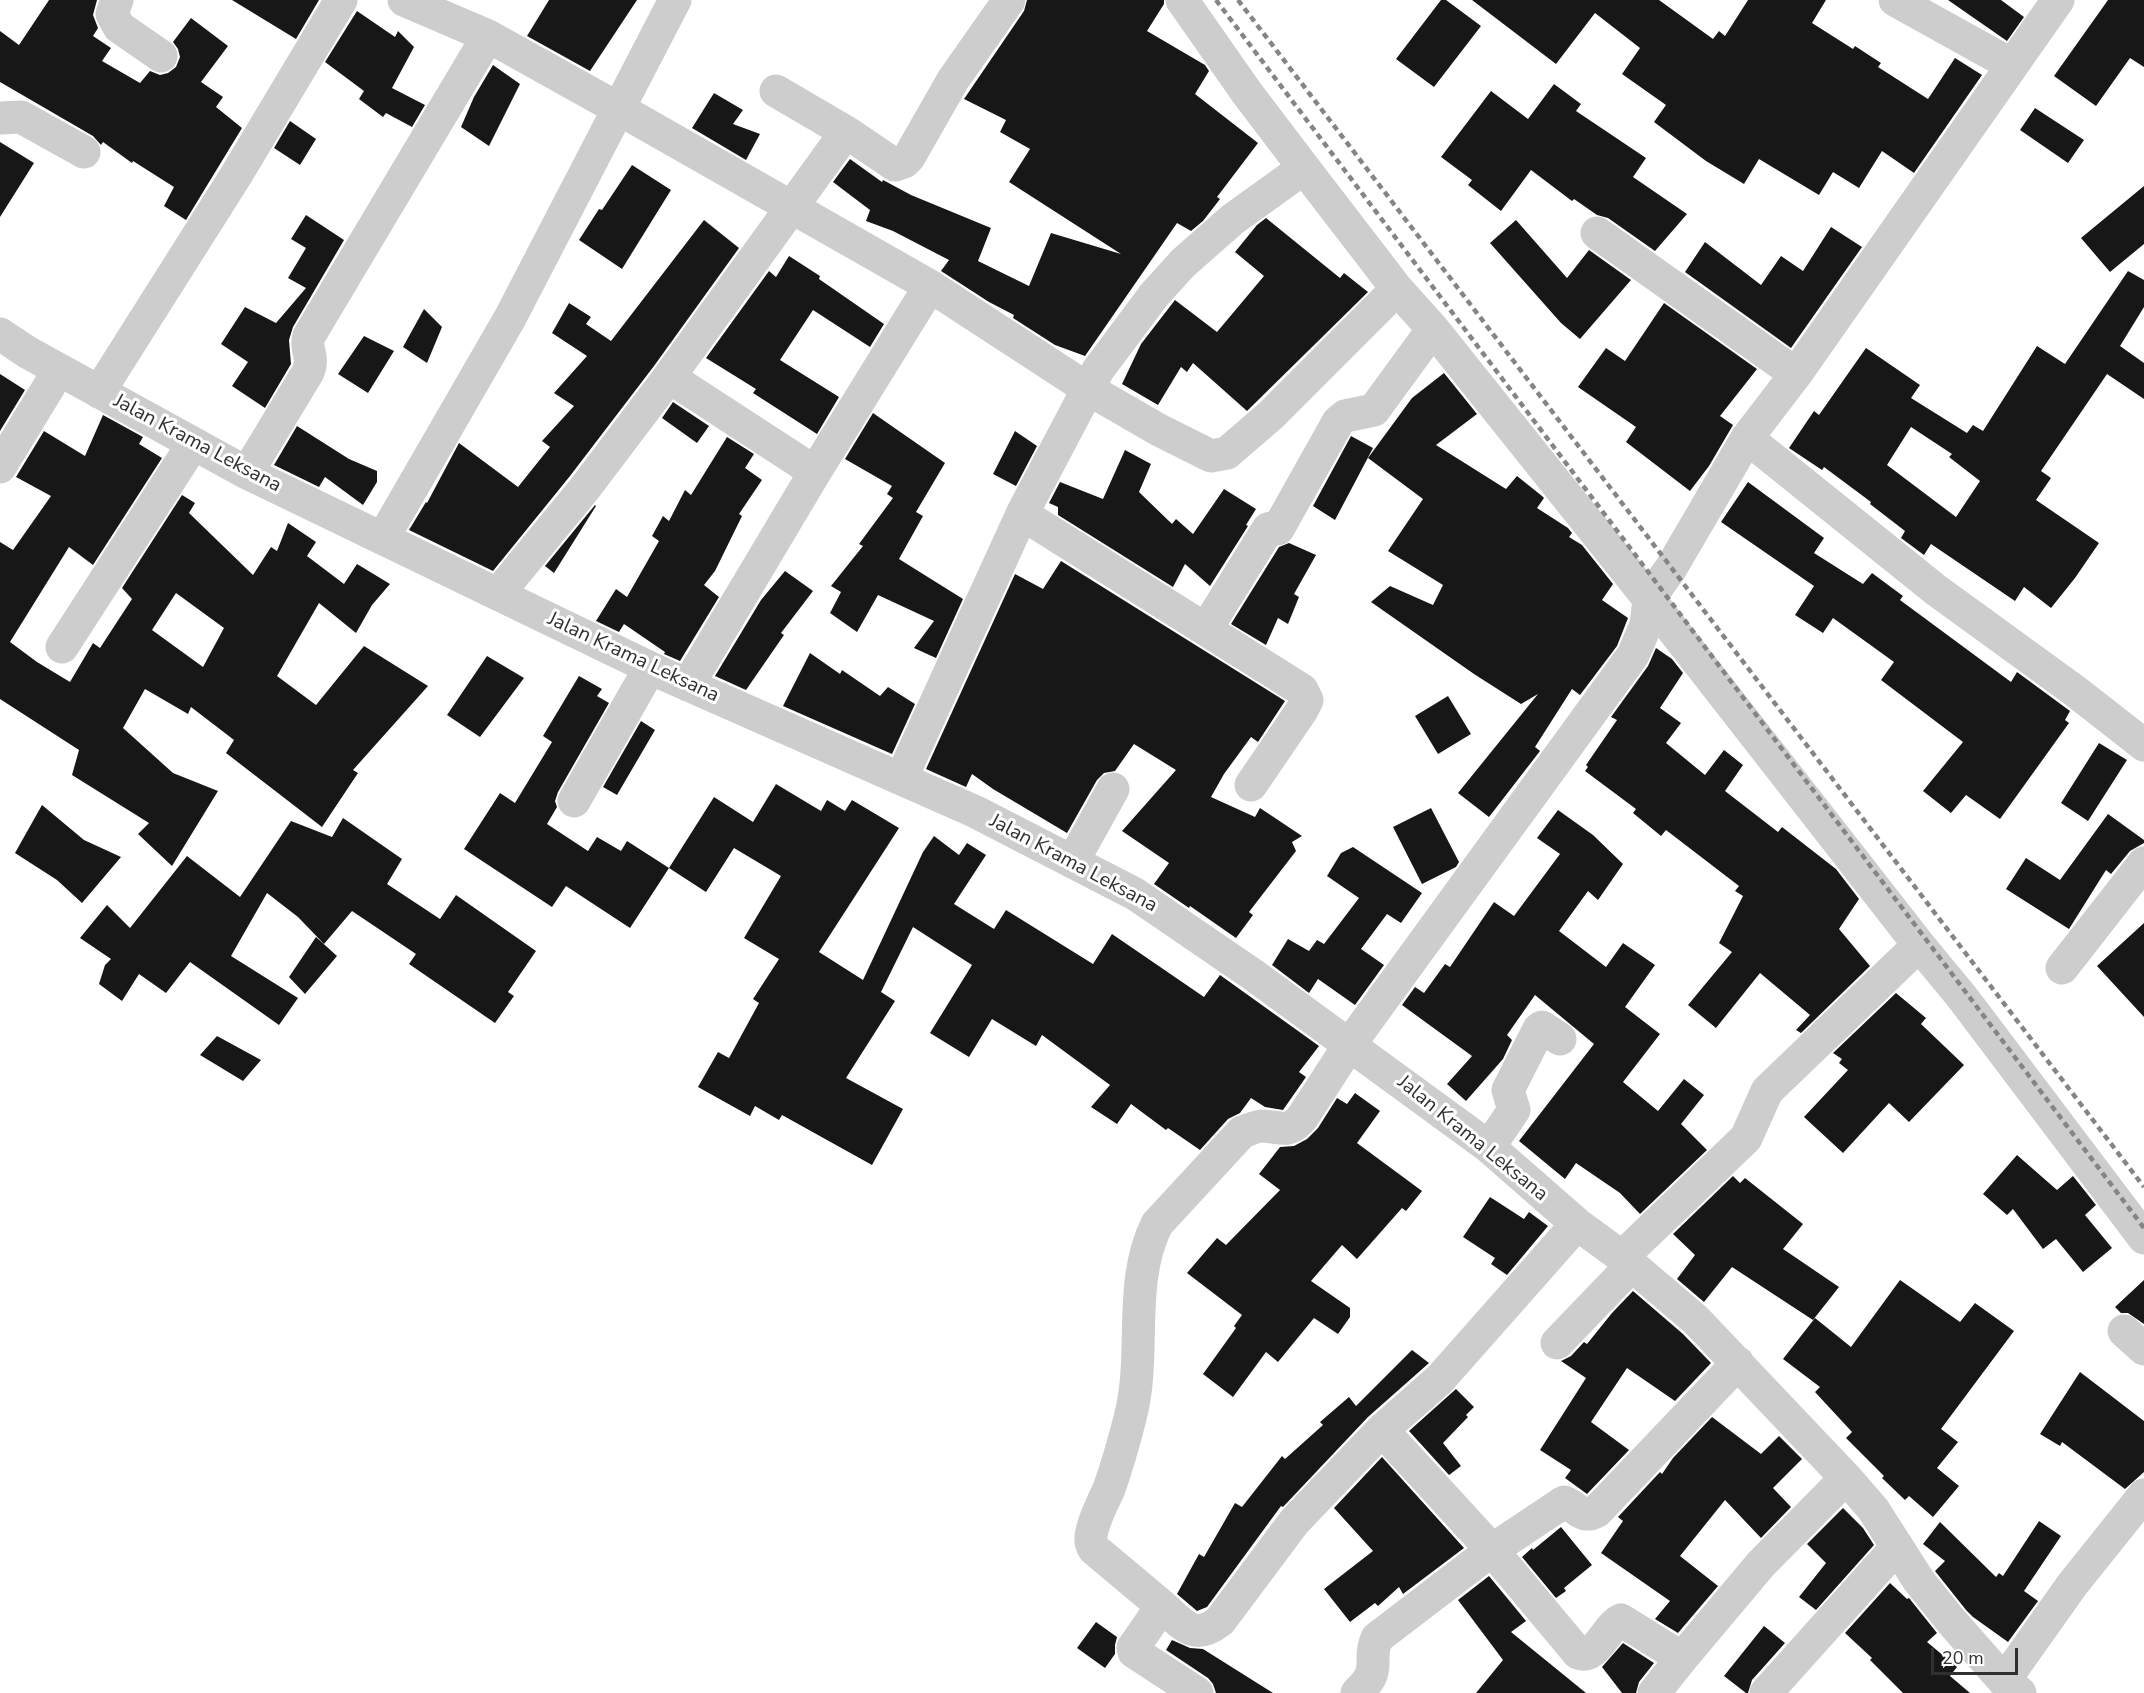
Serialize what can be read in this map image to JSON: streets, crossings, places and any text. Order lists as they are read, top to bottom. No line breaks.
{"streets":{"street":["Jalan Krama Leksana"]},"scale_bar":"20 m"}
